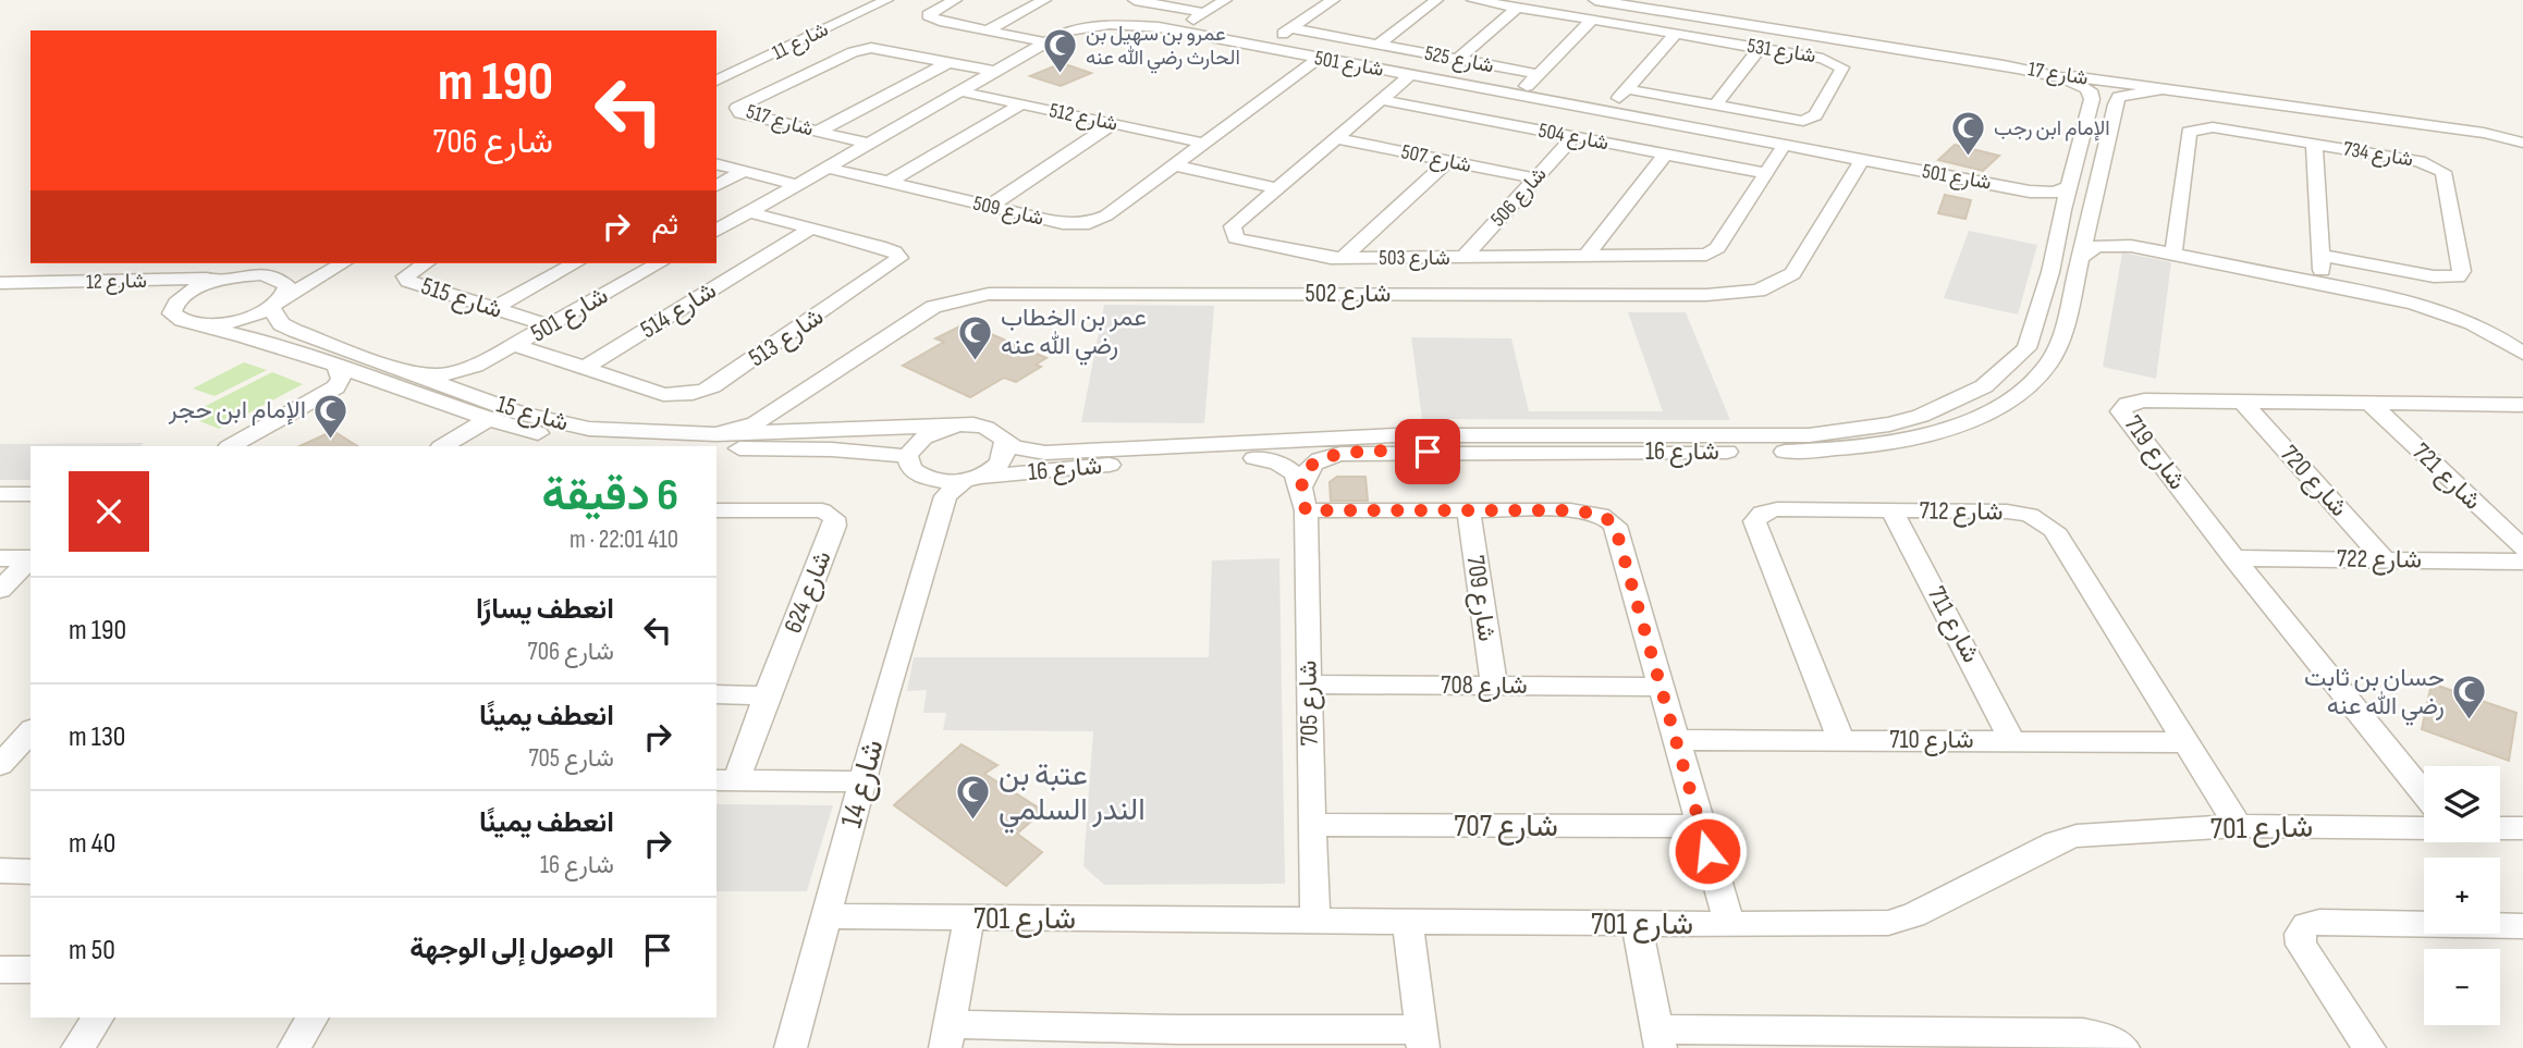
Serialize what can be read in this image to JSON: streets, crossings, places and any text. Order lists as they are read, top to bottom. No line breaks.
{"streets":{"street":["شارع 11","شارع 531","شارع 525","شارع 501","شارع 17","شارع 512","شارع 517","شارع 504","شارع 734","شارع 507","شارع 506","شارع 509","شارع 503","شارع 12","شارع 502","شارع 515","شارع 514","شارع 513","شارع 15","شارع 16","شارع 719","شارع 721","شارع 720","شارع 712","شارع 722","شارع 624","شارع 709","شارع 711","شارع 708","شارع 705","شارع 710","شارع 14","شارع 707","شارع 701"]},"crossings":[["شارع 501","شارع 512"],["شارع 501","شارع 517"],["شارع 501","شارع 509"],["شارع 501","شارع 503"],["شارع 501","شارع 502"],["شارع 501","شارع 515"],["شارع 501","شارع 513"],["شارع 501","شارع 15"],["شارع 501","شارع 16"],["شارع 17","شارع 16"],["شارع 512","شارع 509"],["شارع 504","شارع 506"],["شارع 504","شارع 503"],["شارع 507","شارع 506"],["شارع 507","شارع 503"],["شارع 506","شارع 503"],["شارع 12","شارع 15"],["شارع 502","شارع 15"],["شارع 514","شارع 513"],["شارع 15","شارع 16"],["شارع 16","شارع 14"],["شارع 719","شارع 721"],["شارع 719","شارع 720"],["شارع 719","شارع 722"],["شارع 720","شارع 722"],["شارع 712","شارع 711"],["شارع 712","شارع 710"],["شارع 712","شارع 701"],["شارع 709","شارع 708"],["شارع 711","شارع 710"],["شارع 708","شارع 705"],["شارع 705","شارع 707"],["شارع 705","شارع 701"],["شارع 14","شارع 701"]],"places":{"mosque":["عمرو بن سهيل بن الحارث رضي الله عنه","الإمام ابن رجب","عمر بن الخطاب رضي الله عنه","الإمام ابن حجر","حسان بن ثابت رضي الله عنه","عتبة بن الندر السلمي"]},"page":{"turn":["190 m","شارع 706"],"then":"ثم","heading":["6 دقيقة","410 m · 22:01"],"list":[{"name":"انعطف يسارًا","note":"شارع 706","value":"190 m"},{"name":"انعطف يمينًا","note":"شارع 705","value":"130 m"},{"name":"انعطف يمينًا","note":"شارع 16","value":"40 m"},{"name":"الوصول إلى الوجهة","value":"50 m"}],"map_buttons":["+","−"]}}
